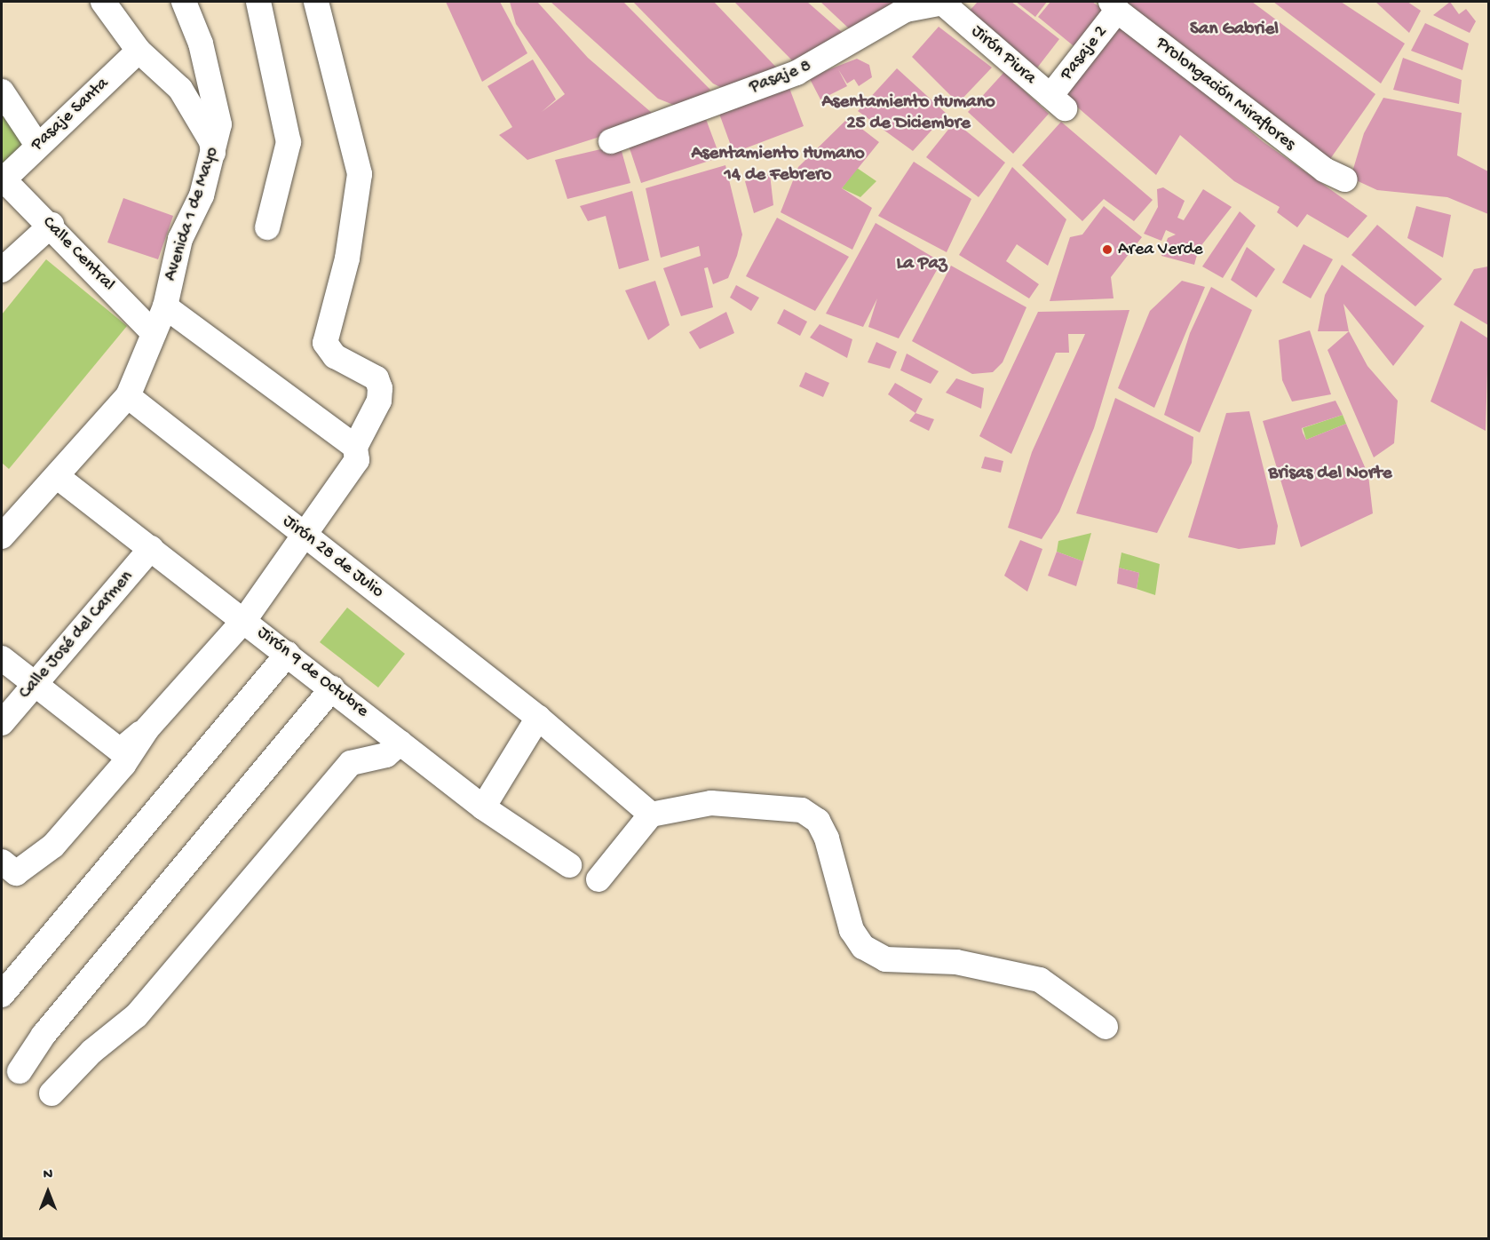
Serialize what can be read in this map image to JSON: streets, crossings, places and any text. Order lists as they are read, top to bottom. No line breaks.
{"streets":{"street":["Pasaje 2","Jirón Piura","Pasaje 8","Prolongación Miraflores","Pasaje Santa","Avenida 1 de Mayo","Calle Central","Jirón 28 de Julio","Calle José del Carmen","Jirón 9 de Octubre"]},"crossings":[["Pasaje 2","Jirón Piura"],["Pasaje 2","Prolongación Miraflores"],["Jirón Piura","Pasaje 8"],["Pasaje Santa","Calle Central"],["Avenida 1 de Mayo","Calle Central"],["Avenida 1 de Mayo","Jirón 28 de Julio"],["Avenida 1 de Mayo","Jirón 9 de Octubre"],["Calle José del Carmen","Jirón 9 de Octubre"]],"districts":["San Gabriel","Asentamiento Humano 25 de Diciembre","Asentamiento Humano 14 de Febrero","La Paz","Brisas del Norte"],"places":["Area Verde"],"north":"top"}
